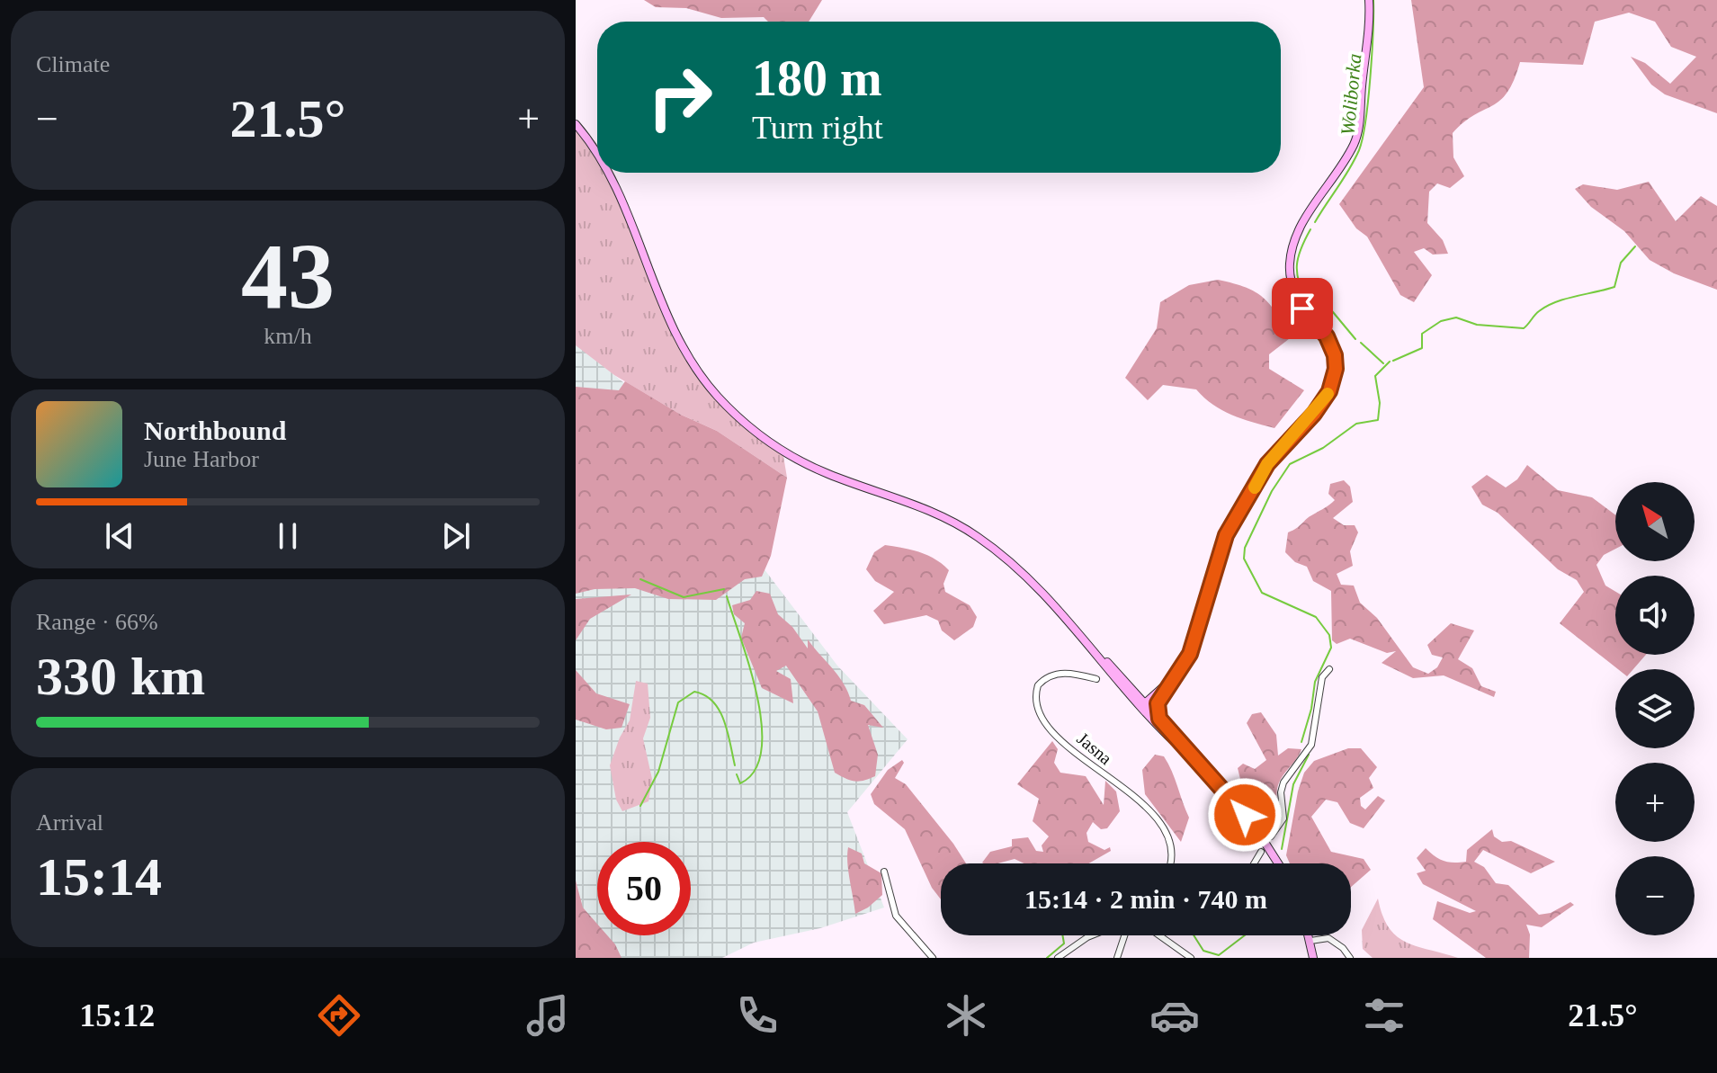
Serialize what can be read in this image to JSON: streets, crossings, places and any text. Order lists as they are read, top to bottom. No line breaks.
{"streets":{"street":["Jasna"]},"water":["Woliborka"],"north":"top left","page":{"tile":["Climate",["43","km/h"],["Range · 66%","330 km"],["Arrival","15:14"]],"turn":["180 m","Turn right"],"heat":["−","21.5°","+"],"song":["Northbound","June Harbor"],"map_buttons":["+","−"],"limit":"50","trip":"15:14 · 2 min · 740 m","tabs":["15:12","21.5°"]}}
